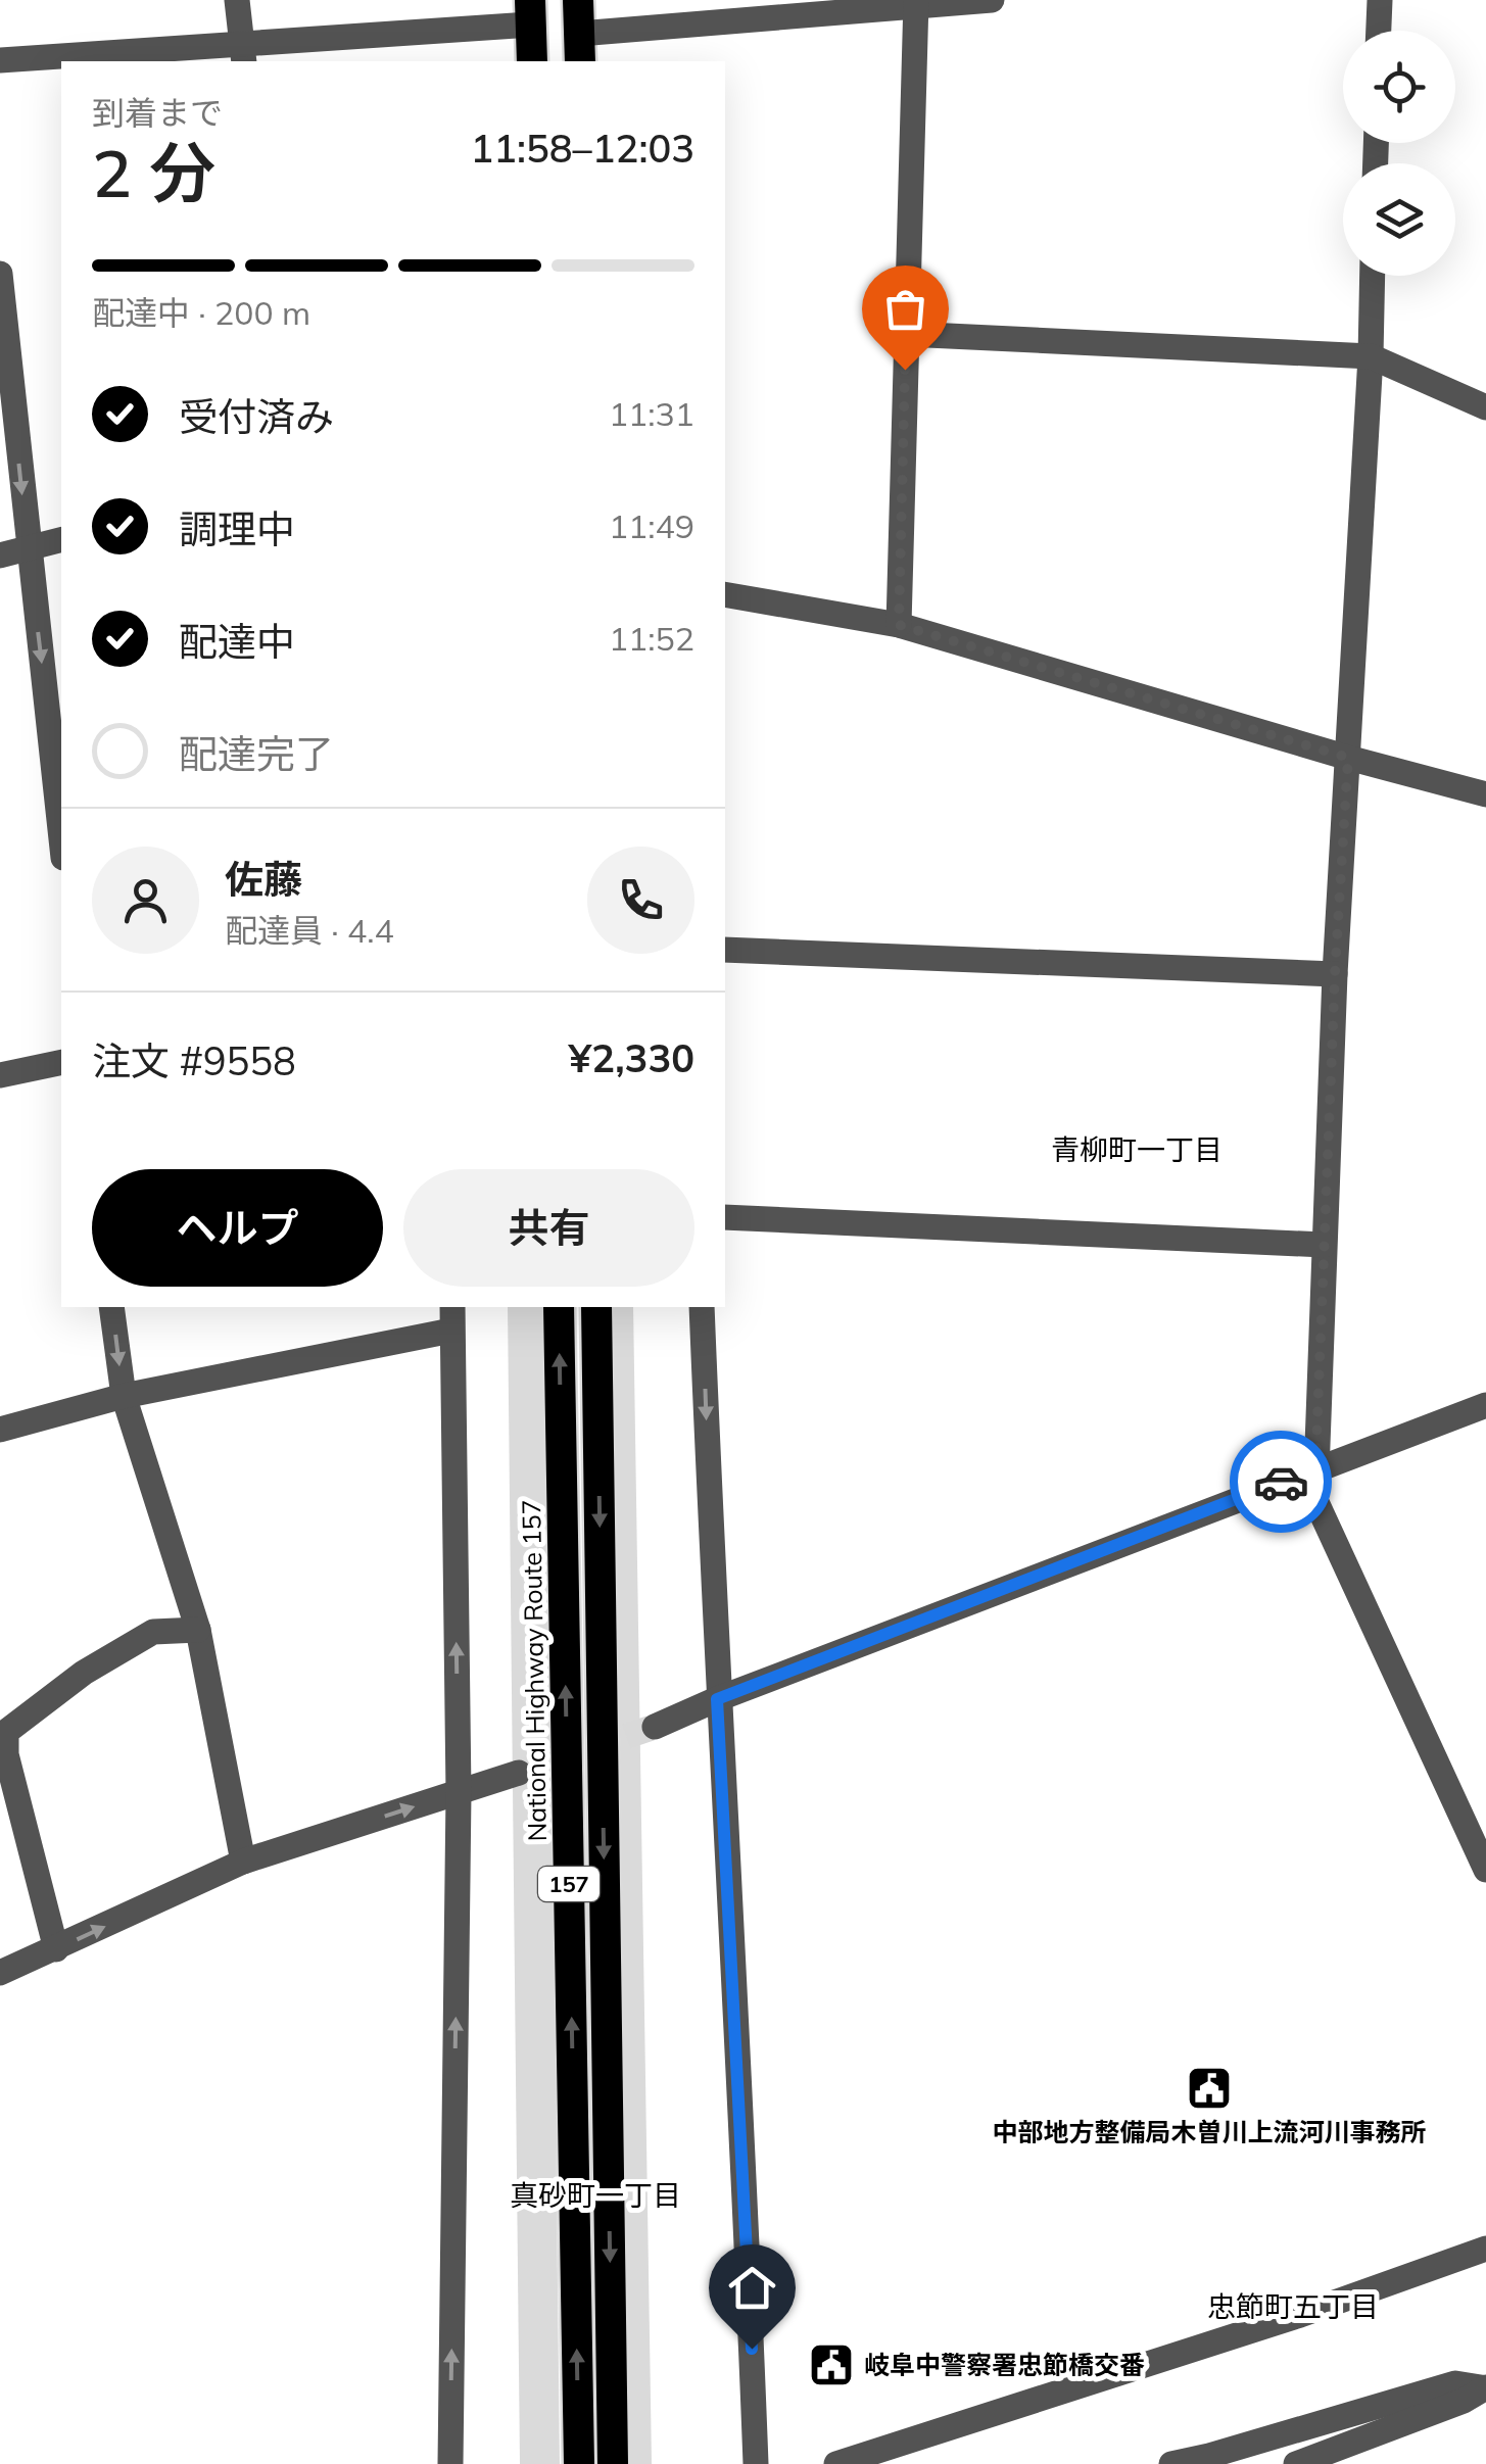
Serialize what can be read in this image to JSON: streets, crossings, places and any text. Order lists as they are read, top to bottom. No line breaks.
{"streets":{"highway":["National Highway Route 157","157"]},"districts":["青柳町一丁目","真砂町一丁目","忠節町五丁目"],"places":{"public building":["中部地方整備局木曽川上流河川事務所","岐阜中警察署忠節橋交番"]},"page":{"heading":["2 分","到着まで","11:58–12:03"],"panel":["佐藤","配達員 · 4.4","注文 #9558","¥2,330"],"bar":"配達中 · 200 m","list":[["受付済み","11:31"],["調理中","11:49"],["配達中","11:52"],"配達完了"],"buttons":["ヘルプ","共有"]}}
